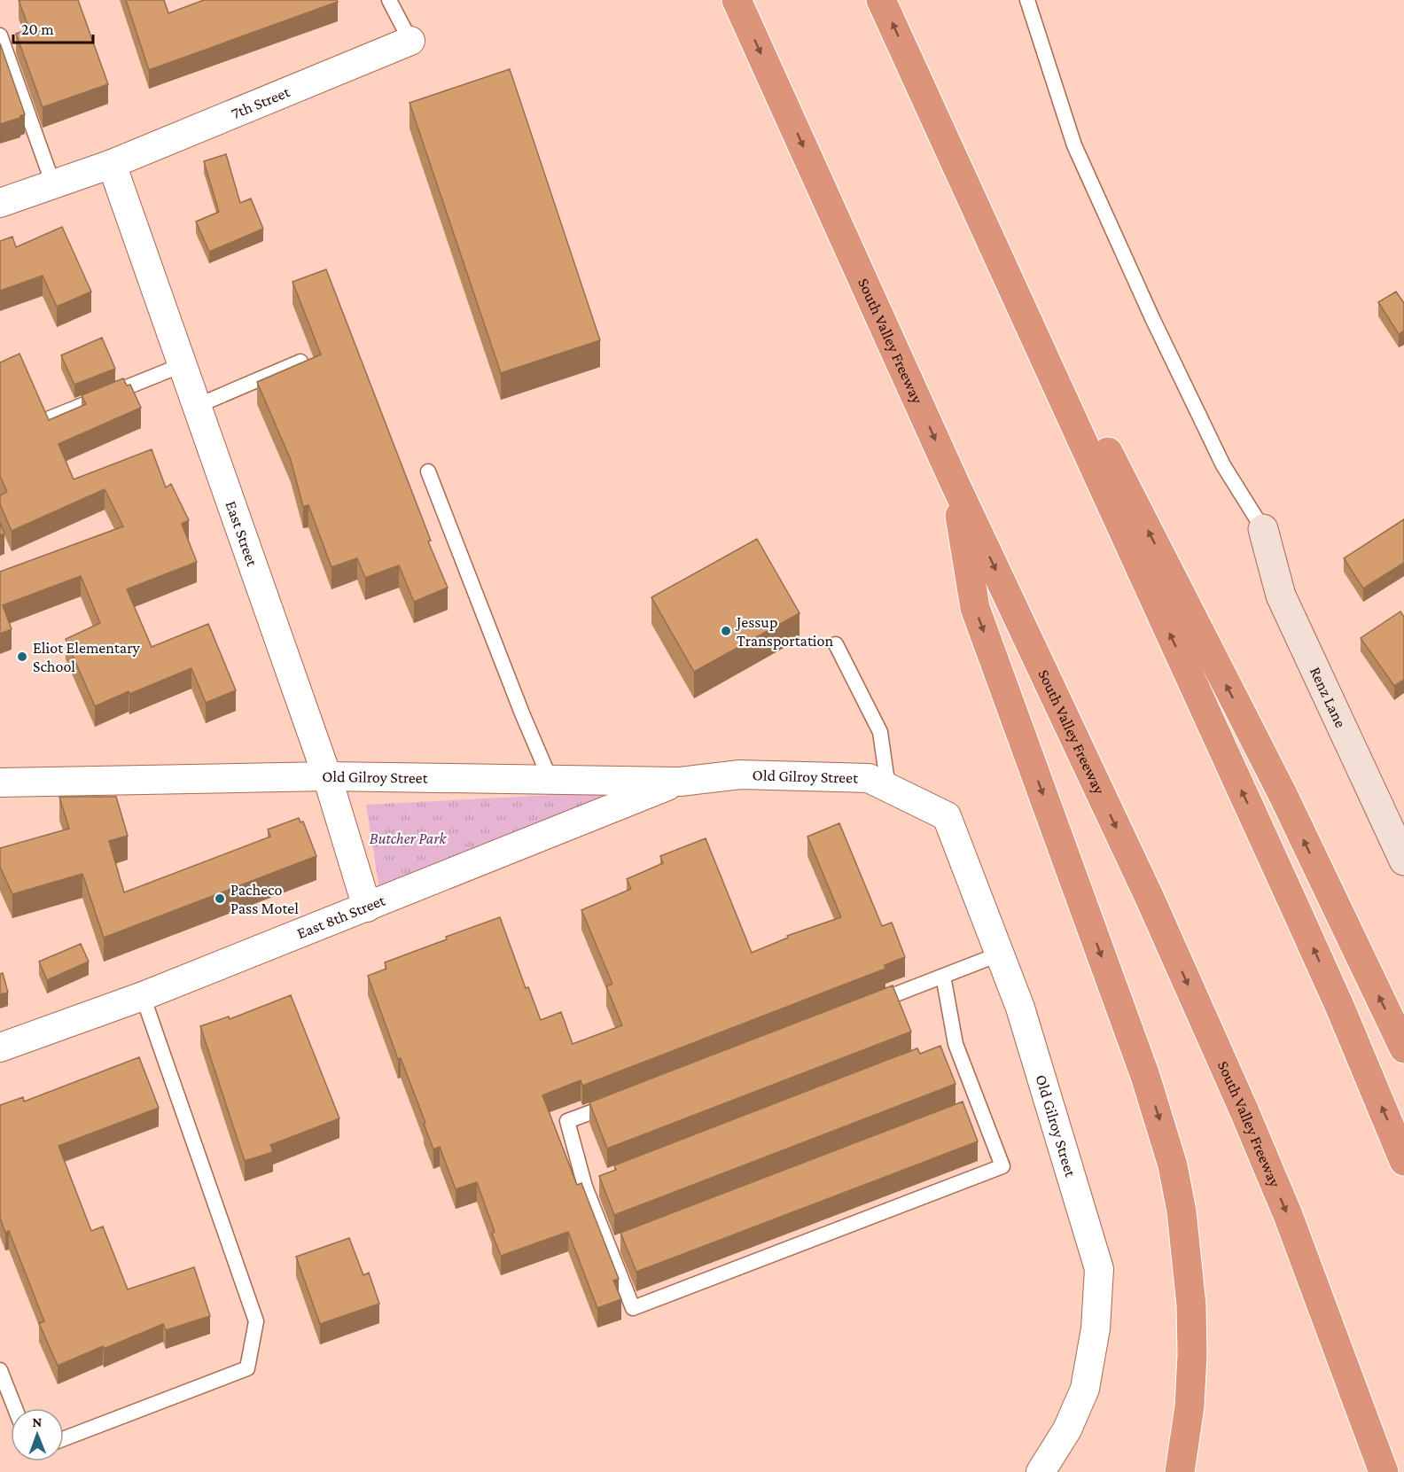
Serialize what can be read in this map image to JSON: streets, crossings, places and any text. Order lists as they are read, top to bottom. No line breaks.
{"streets":{"highway":["South Valley Freeway"],"street":["7th Street","East Street","Renz Lane","Old Gilroy Street","East 8th Street"]},"crossings":[["7th Street","East Street"],["East Street","Old Gilroy Street"],["East Street","East 8th Street"],["Old Gilroy Street","East 8th Street"]],"parks":["Butcher Park"],"places":["Jessup Transportation","Eliot Elementary School","Pacheco Pass Motel"],"scale_bar":"20 m","north":"top"}
